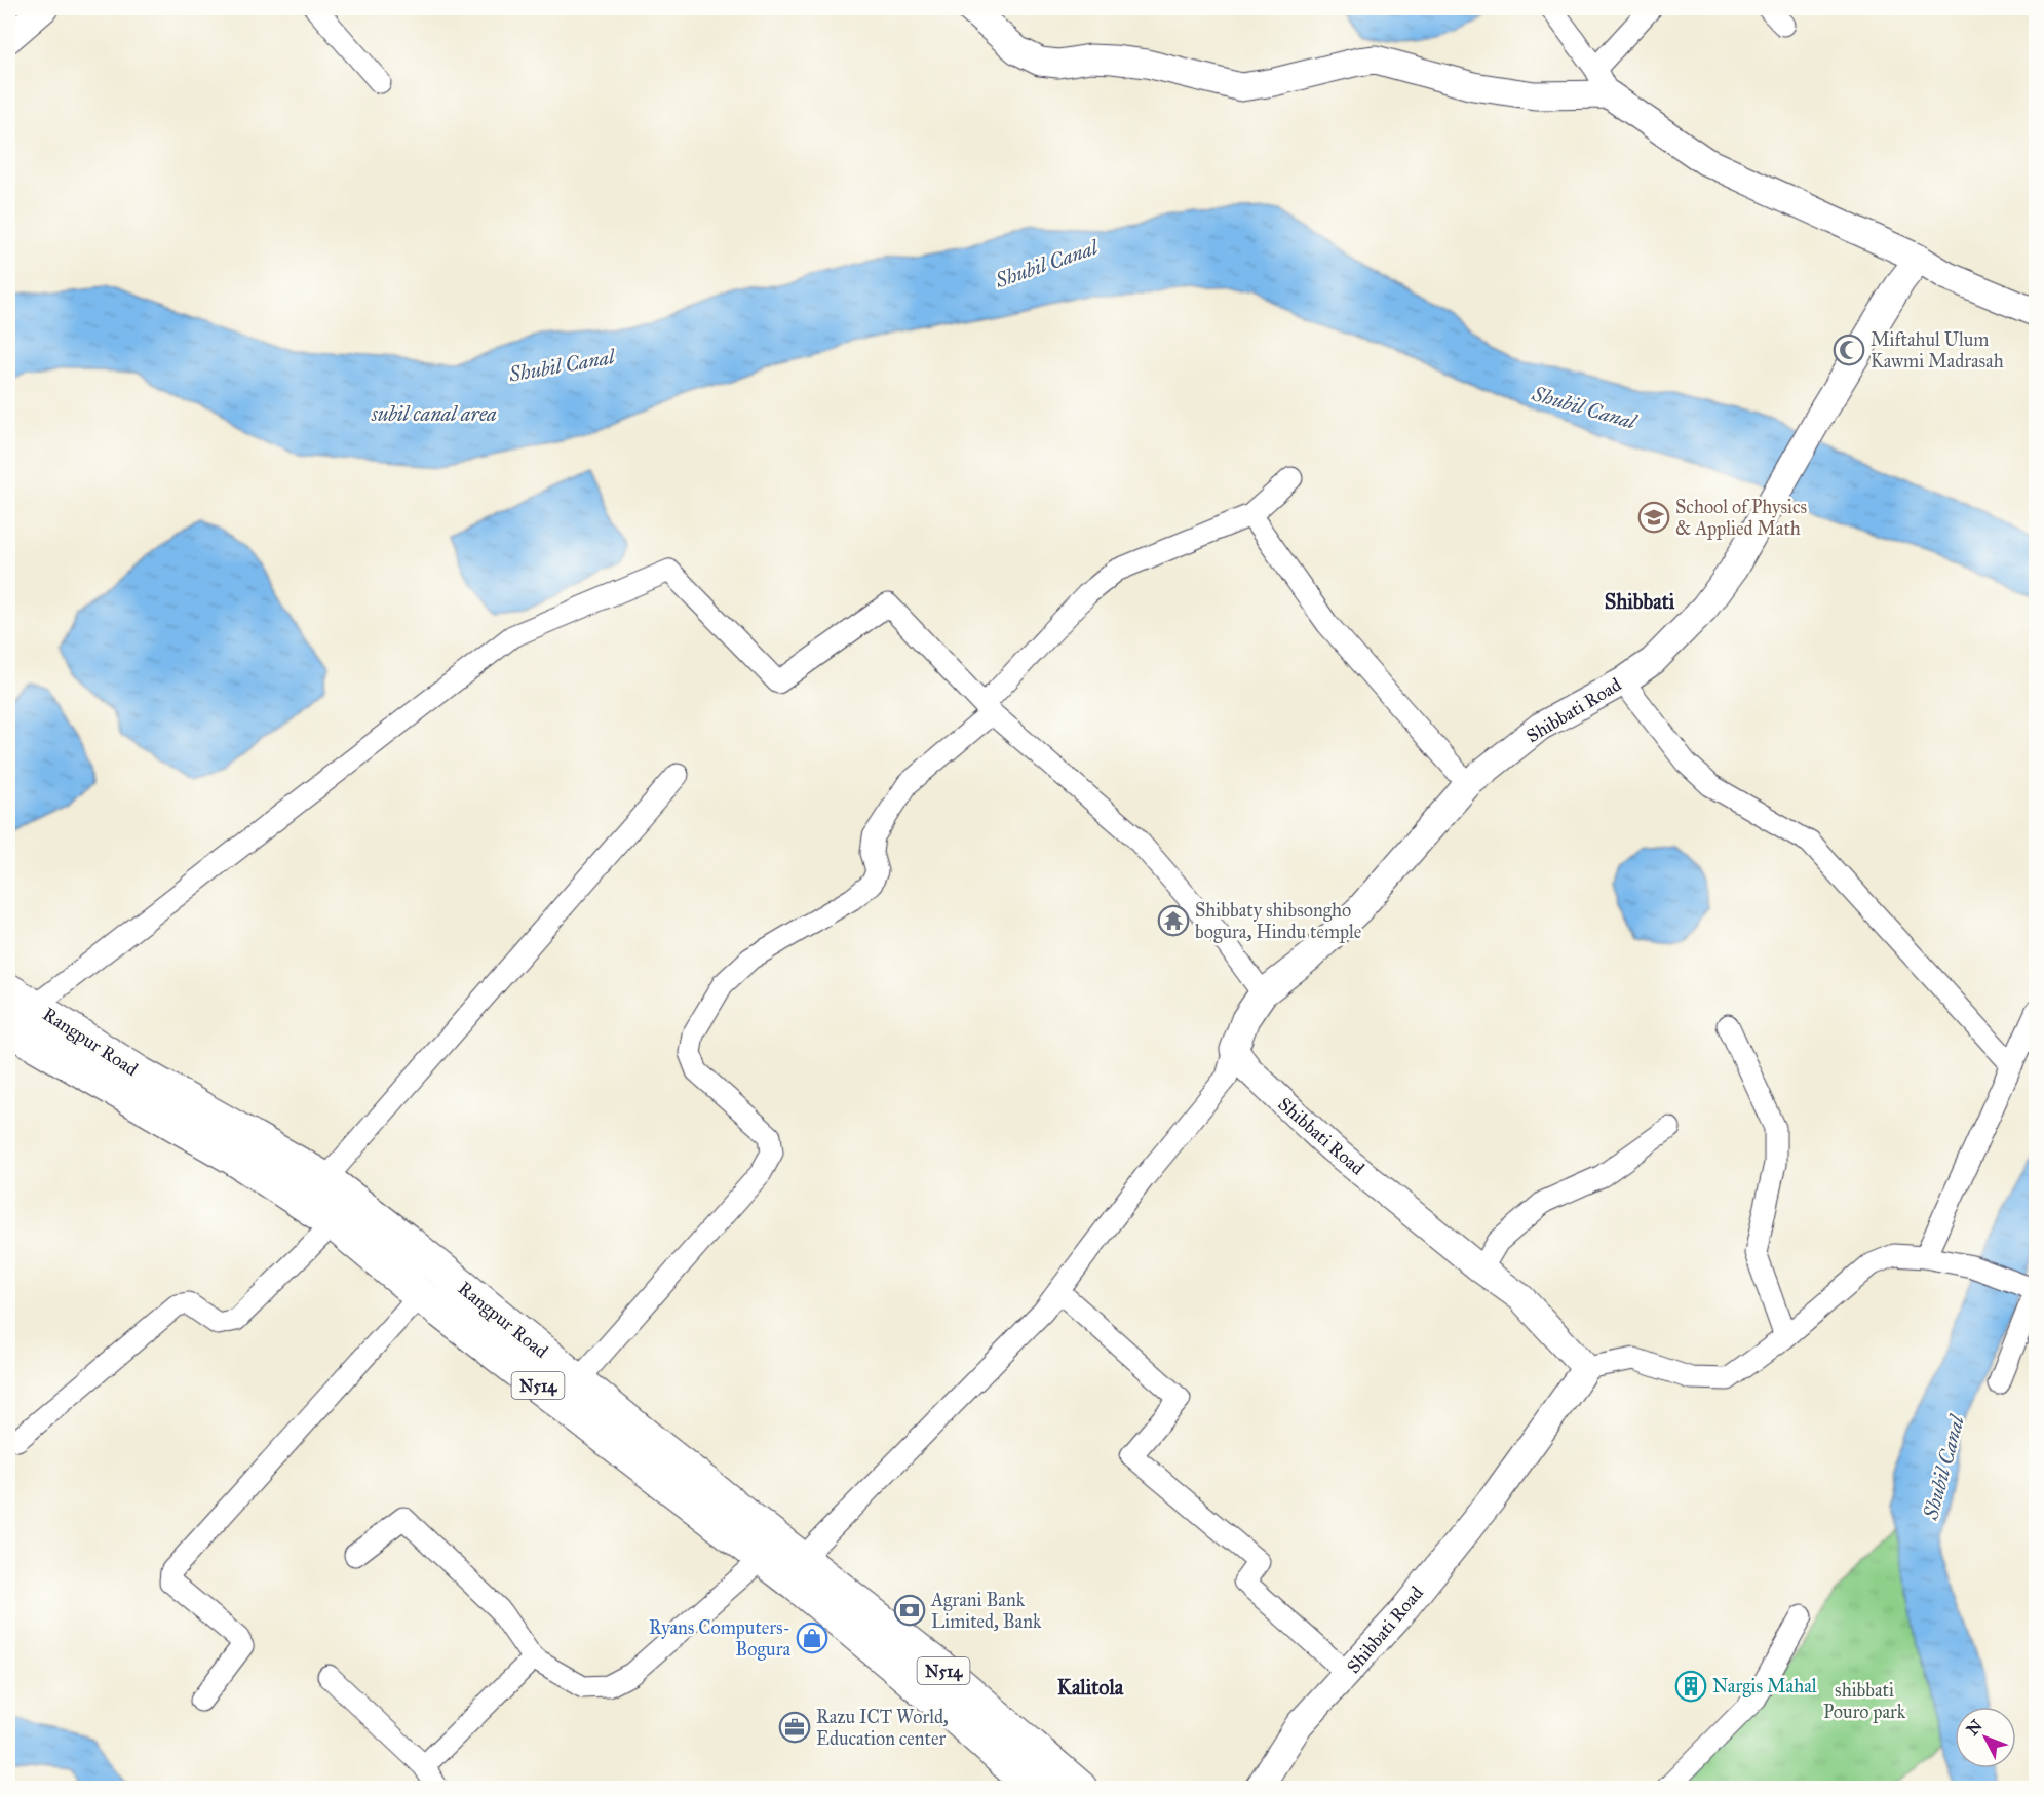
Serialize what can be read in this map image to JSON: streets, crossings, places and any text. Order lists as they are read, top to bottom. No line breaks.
{"streets":{"highway":["Rangpur Road","N514"],"street":["Shibbati Road"]},"districts":["Shibbati","Kalitola"],"water":["Shubil Canal","subil canal area"],"parks":["shibbati Pouro park"],"places":{"mosque":["Miftahul Ulum Kawmi Madrasah"],"school or university":["School of Physics & Applied Math"],"temple":["Shibbaty shibsongho bogura, Hindu temple"],"bank":["Agrani Bank Limited, Bank"],"shop":["Ryans Computers- Bogura"],"building":["Nargis Mahal"],"office":["Razu ICT World, Education center"]},"north":"top left"}
